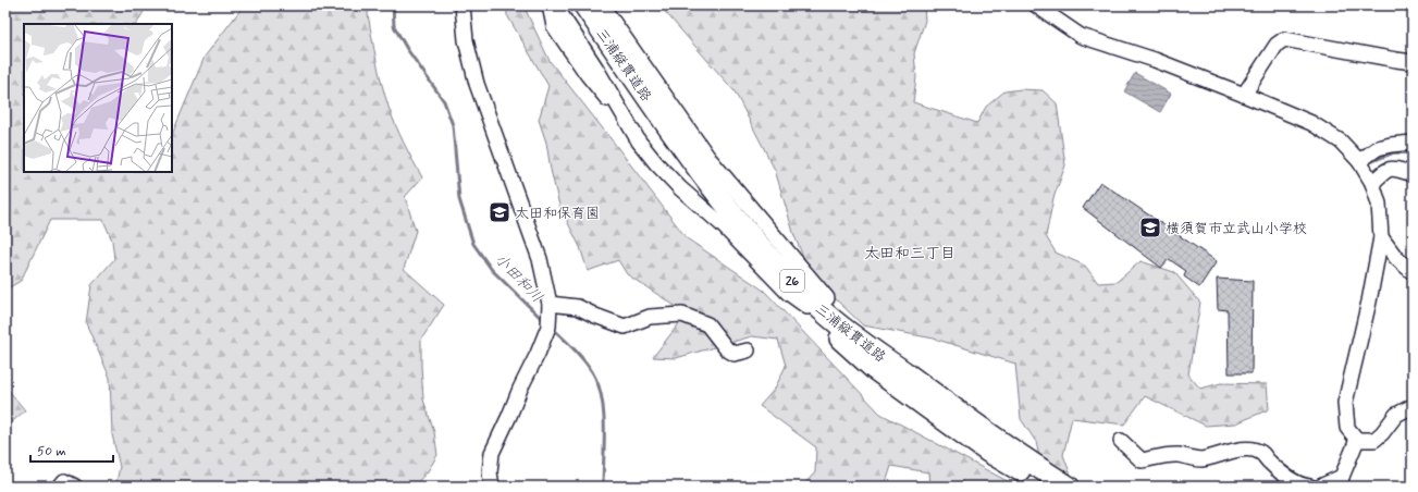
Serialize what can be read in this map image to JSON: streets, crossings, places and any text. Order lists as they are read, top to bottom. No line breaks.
{"streets":{"highway":["三浦縦貫道路","26"]},"districts":["太田和三丁目"],"water":["小田和川"],"places":{"school or university":["太田和保育園","横須賀市立武山小学校"]},"scale_bar":"50 m"}
